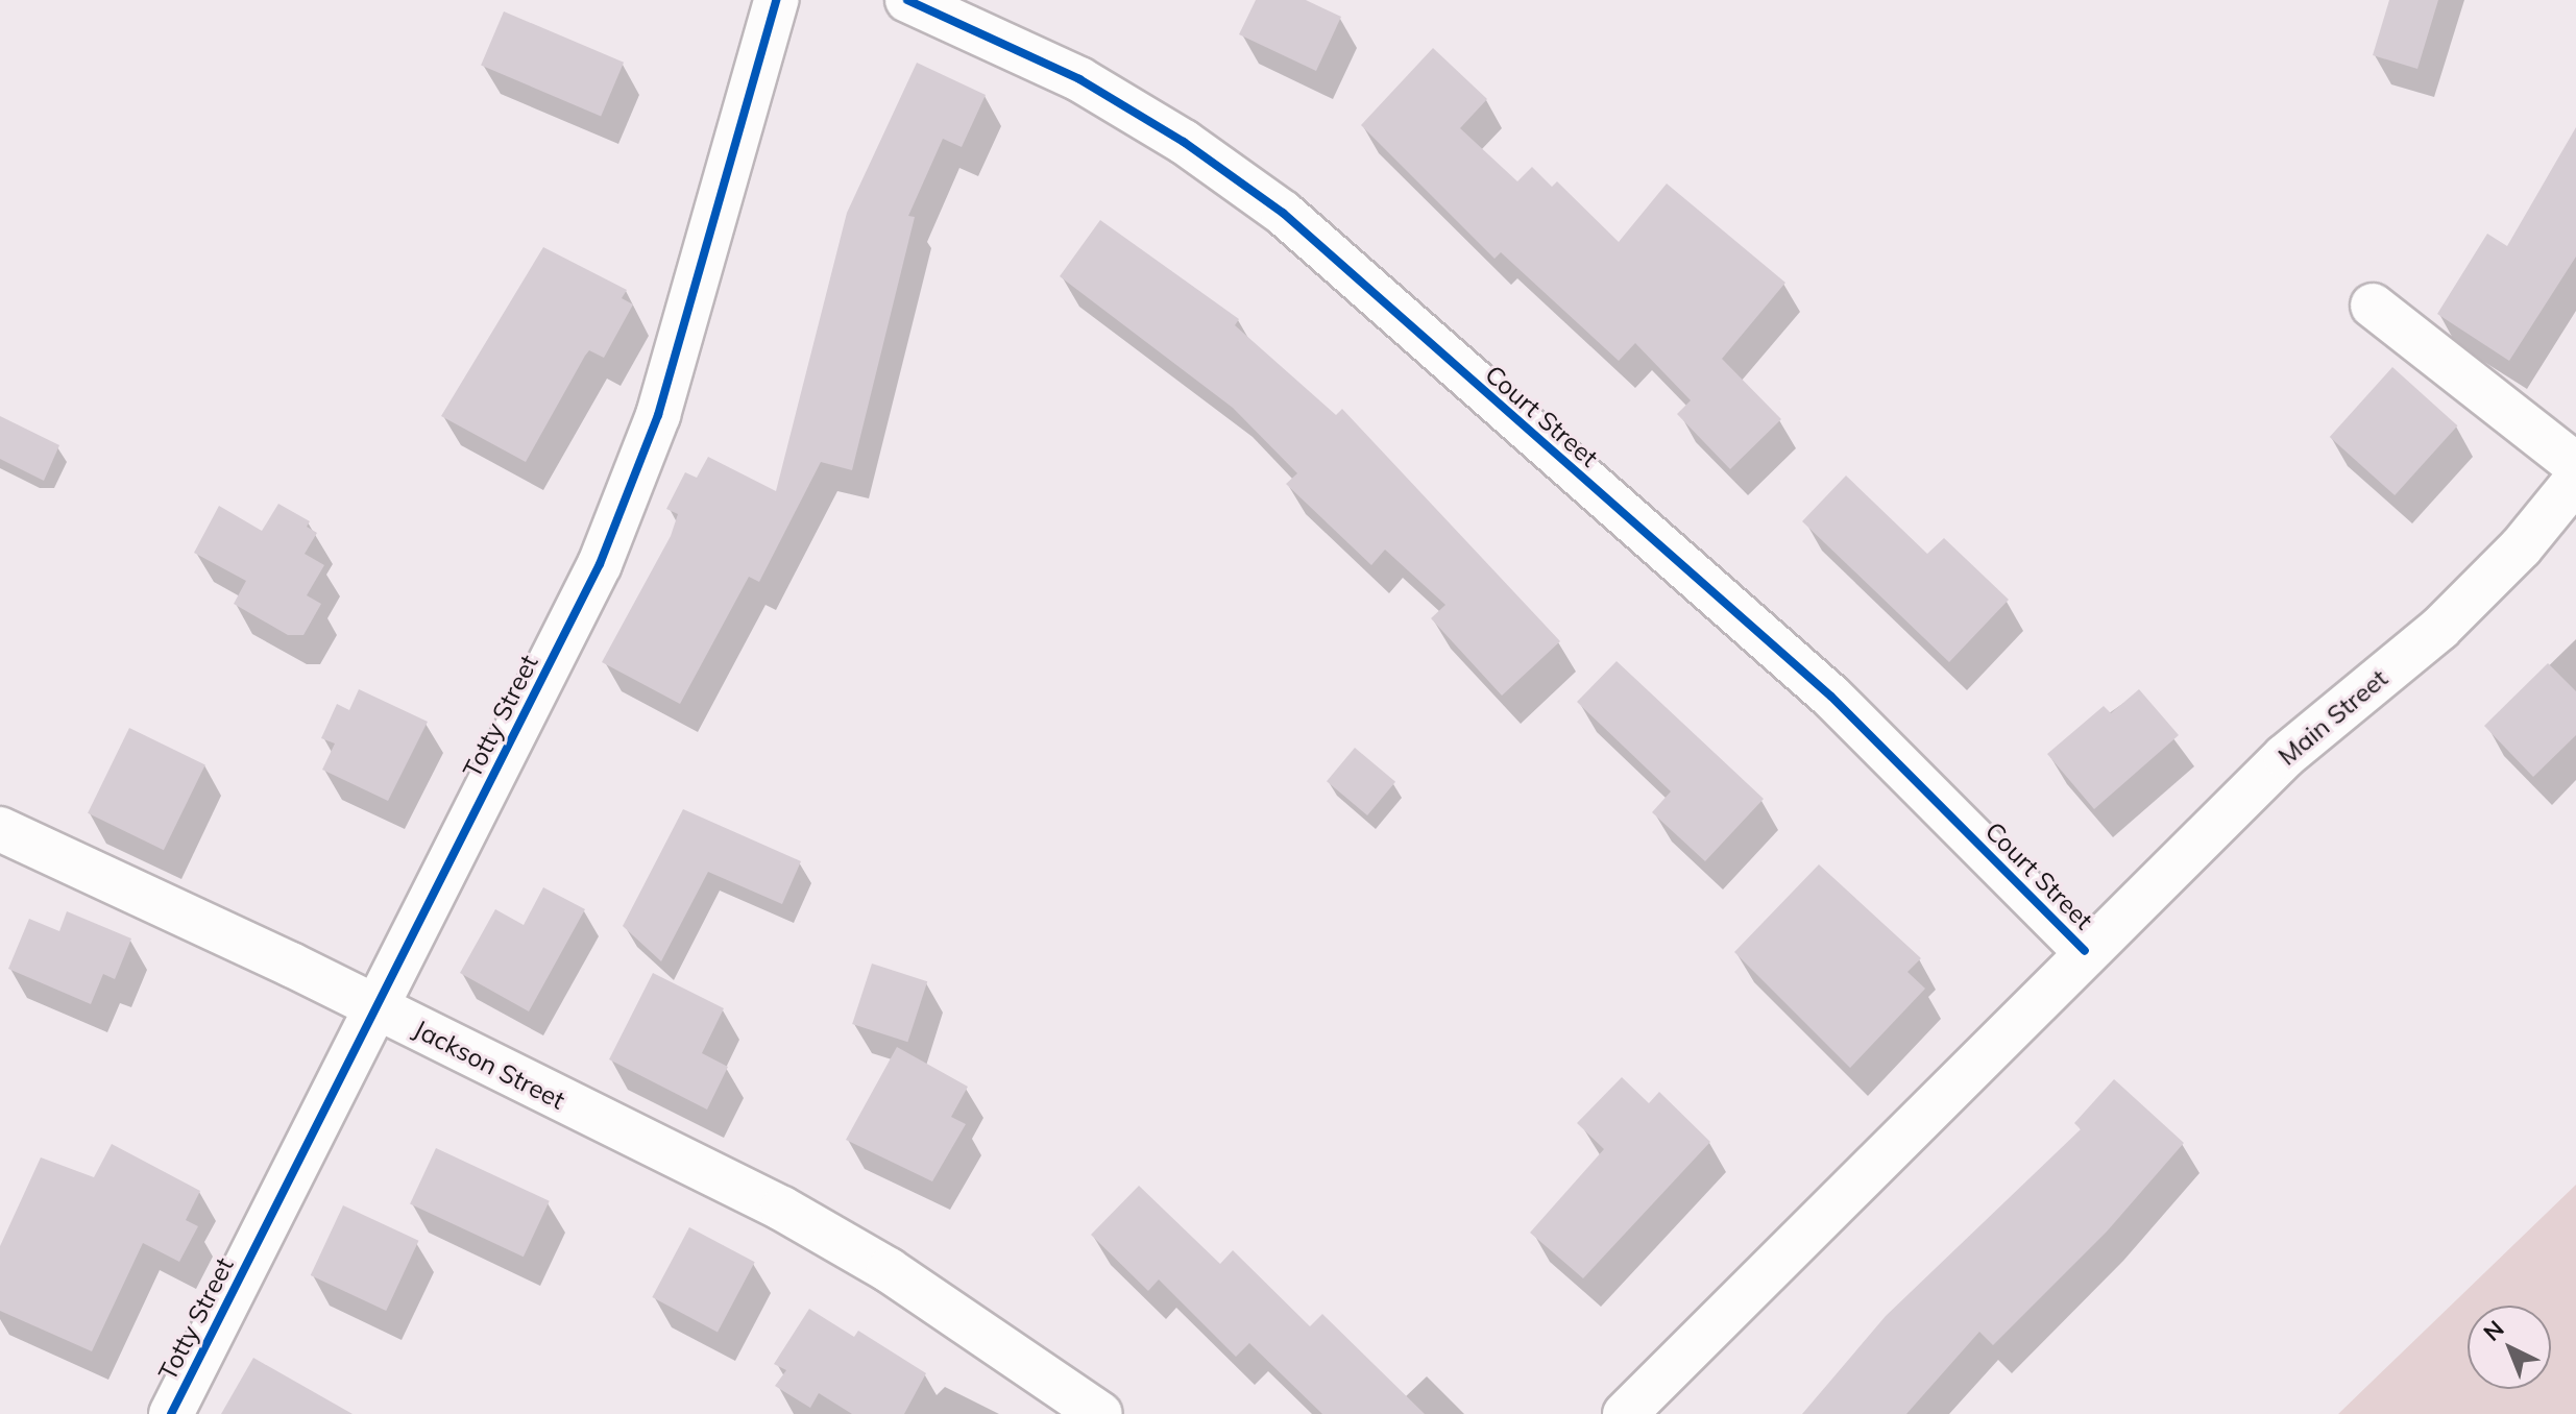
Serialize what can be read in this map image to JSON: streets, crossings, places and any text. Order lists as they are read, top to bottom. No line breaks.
{"streets":{"street":["Court Street","Totty Street","Main Street","Jackson Street"]},"crossings":[["Court Street","Main Street"],["Totty Street","Jackson Street"]],"north":"top left"}
